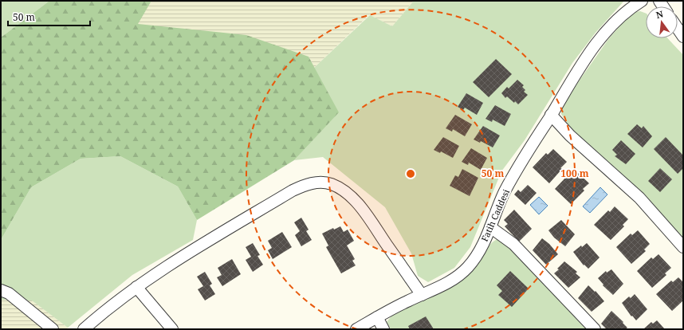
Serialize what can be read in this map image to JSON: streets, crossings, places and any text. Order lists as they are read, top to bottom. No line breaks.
{"streets":{"street":["Fatih Caddesi"]},"scale_bar":"50 m","north":"top","rings":["50 m","100 m"]}
